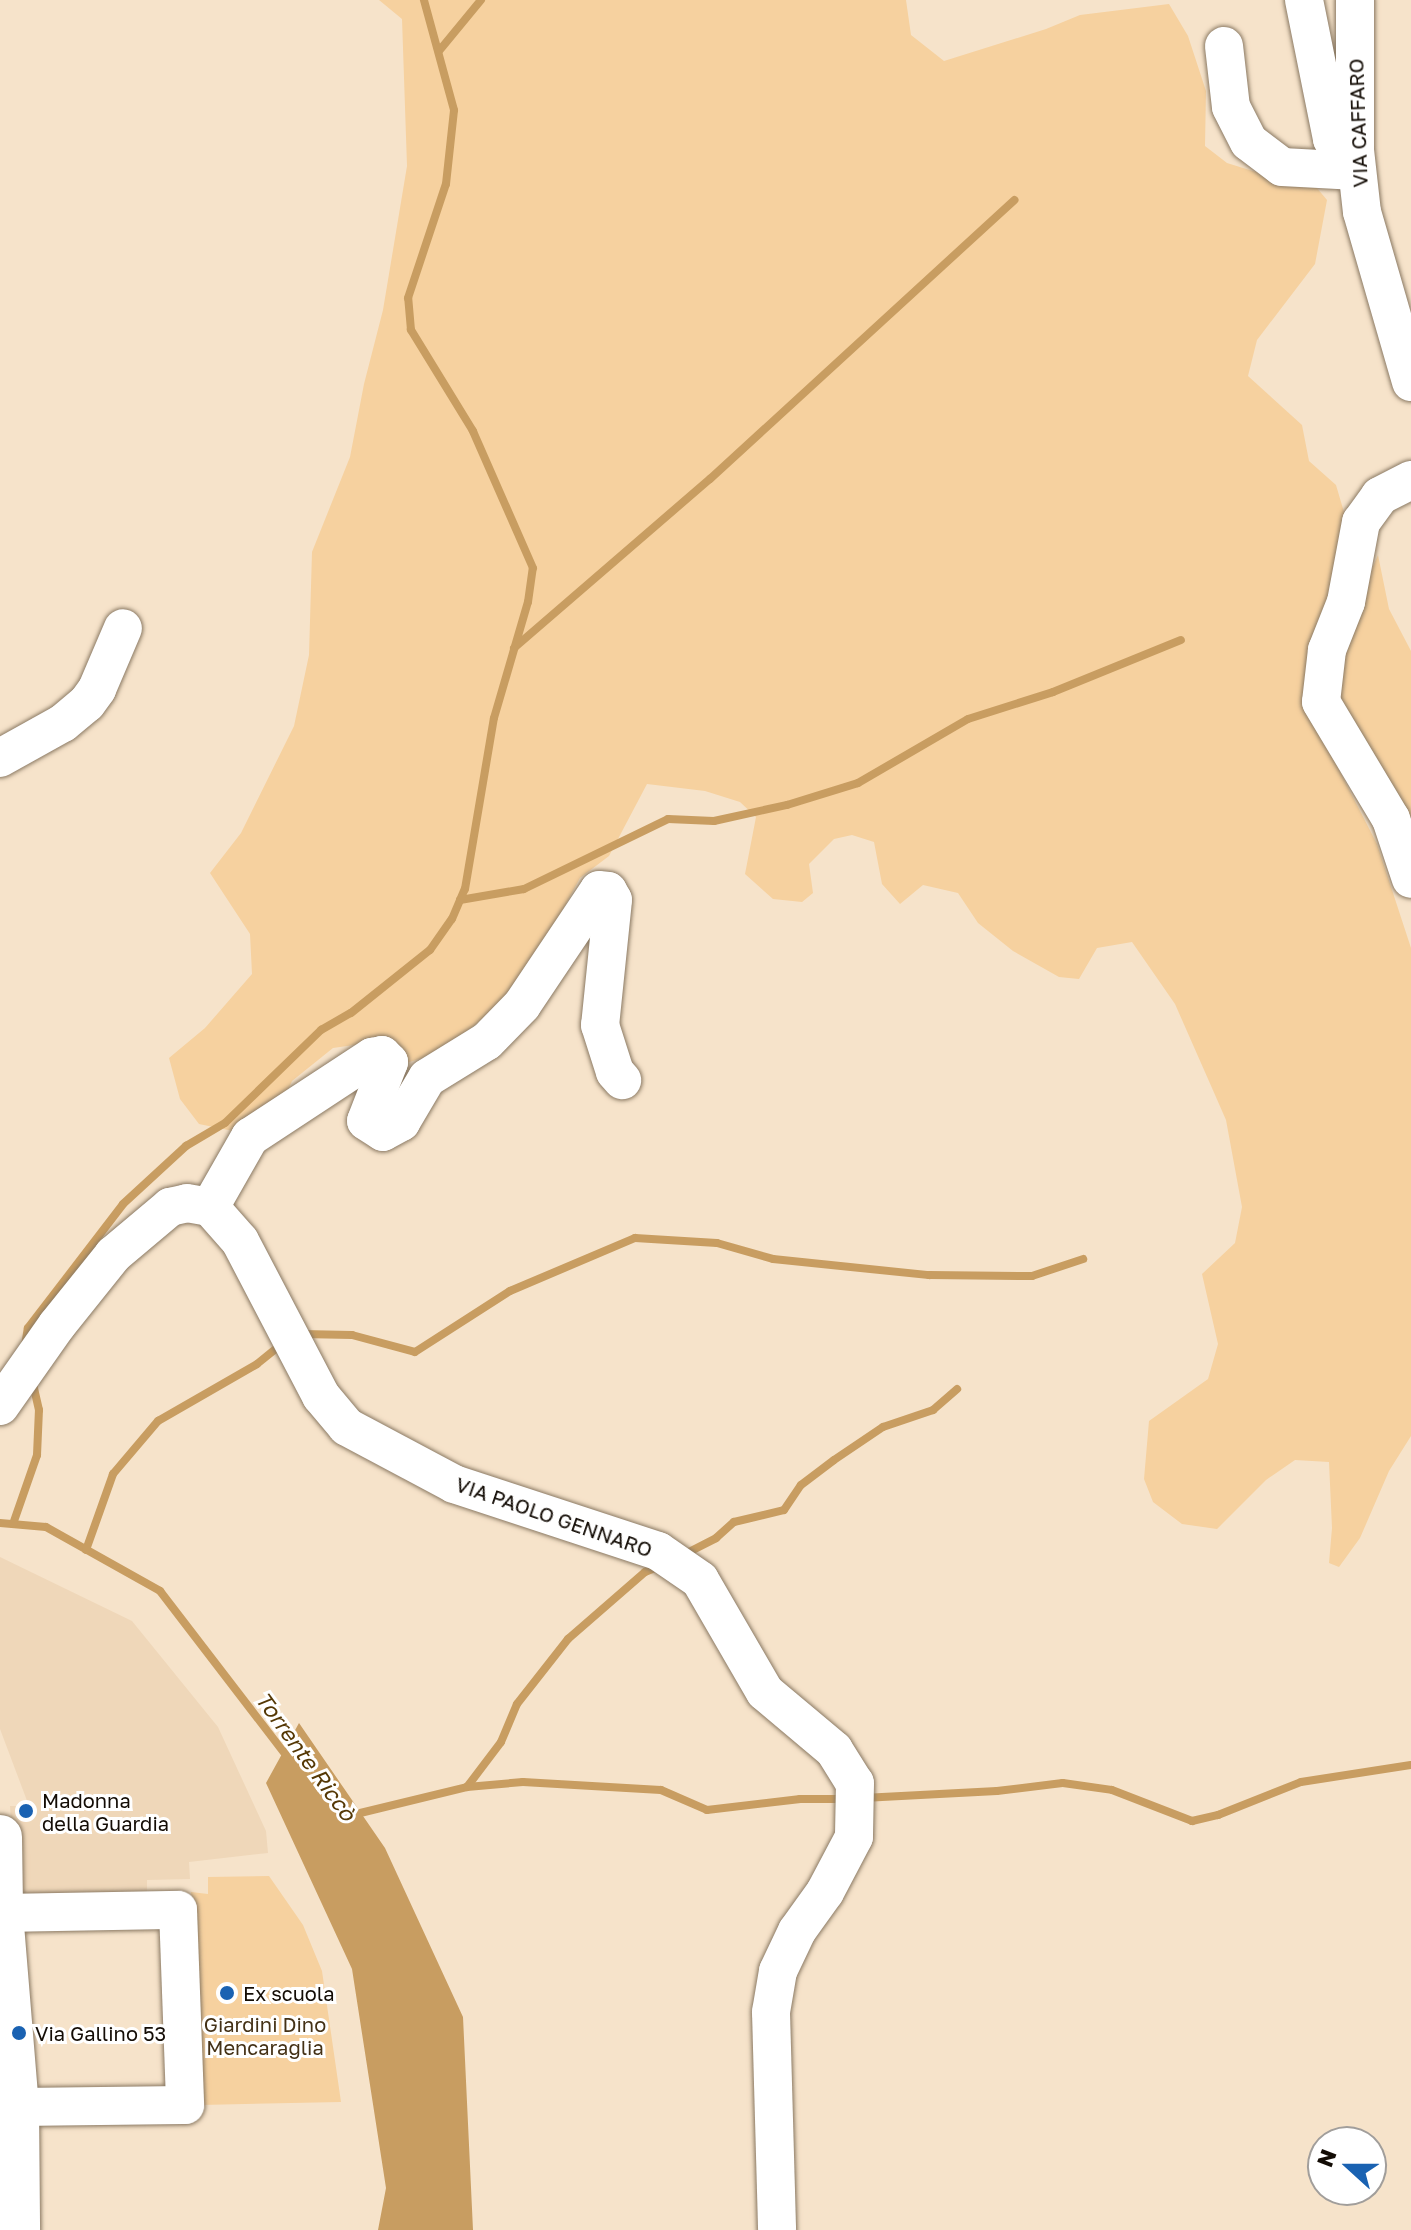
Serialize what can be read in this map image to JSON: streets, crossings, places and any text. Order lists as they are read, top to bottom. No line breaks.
{"streets":{"street":["VIA CAFFARO","VIA PAOLO GENNARO"]},"water":["Torrente Riccò"],"parks":["Giardini Dino Mencaraglia"],"places":["Madonna della Guardia","Ex scuola","Via Gallino 53"],"north":"left"}
